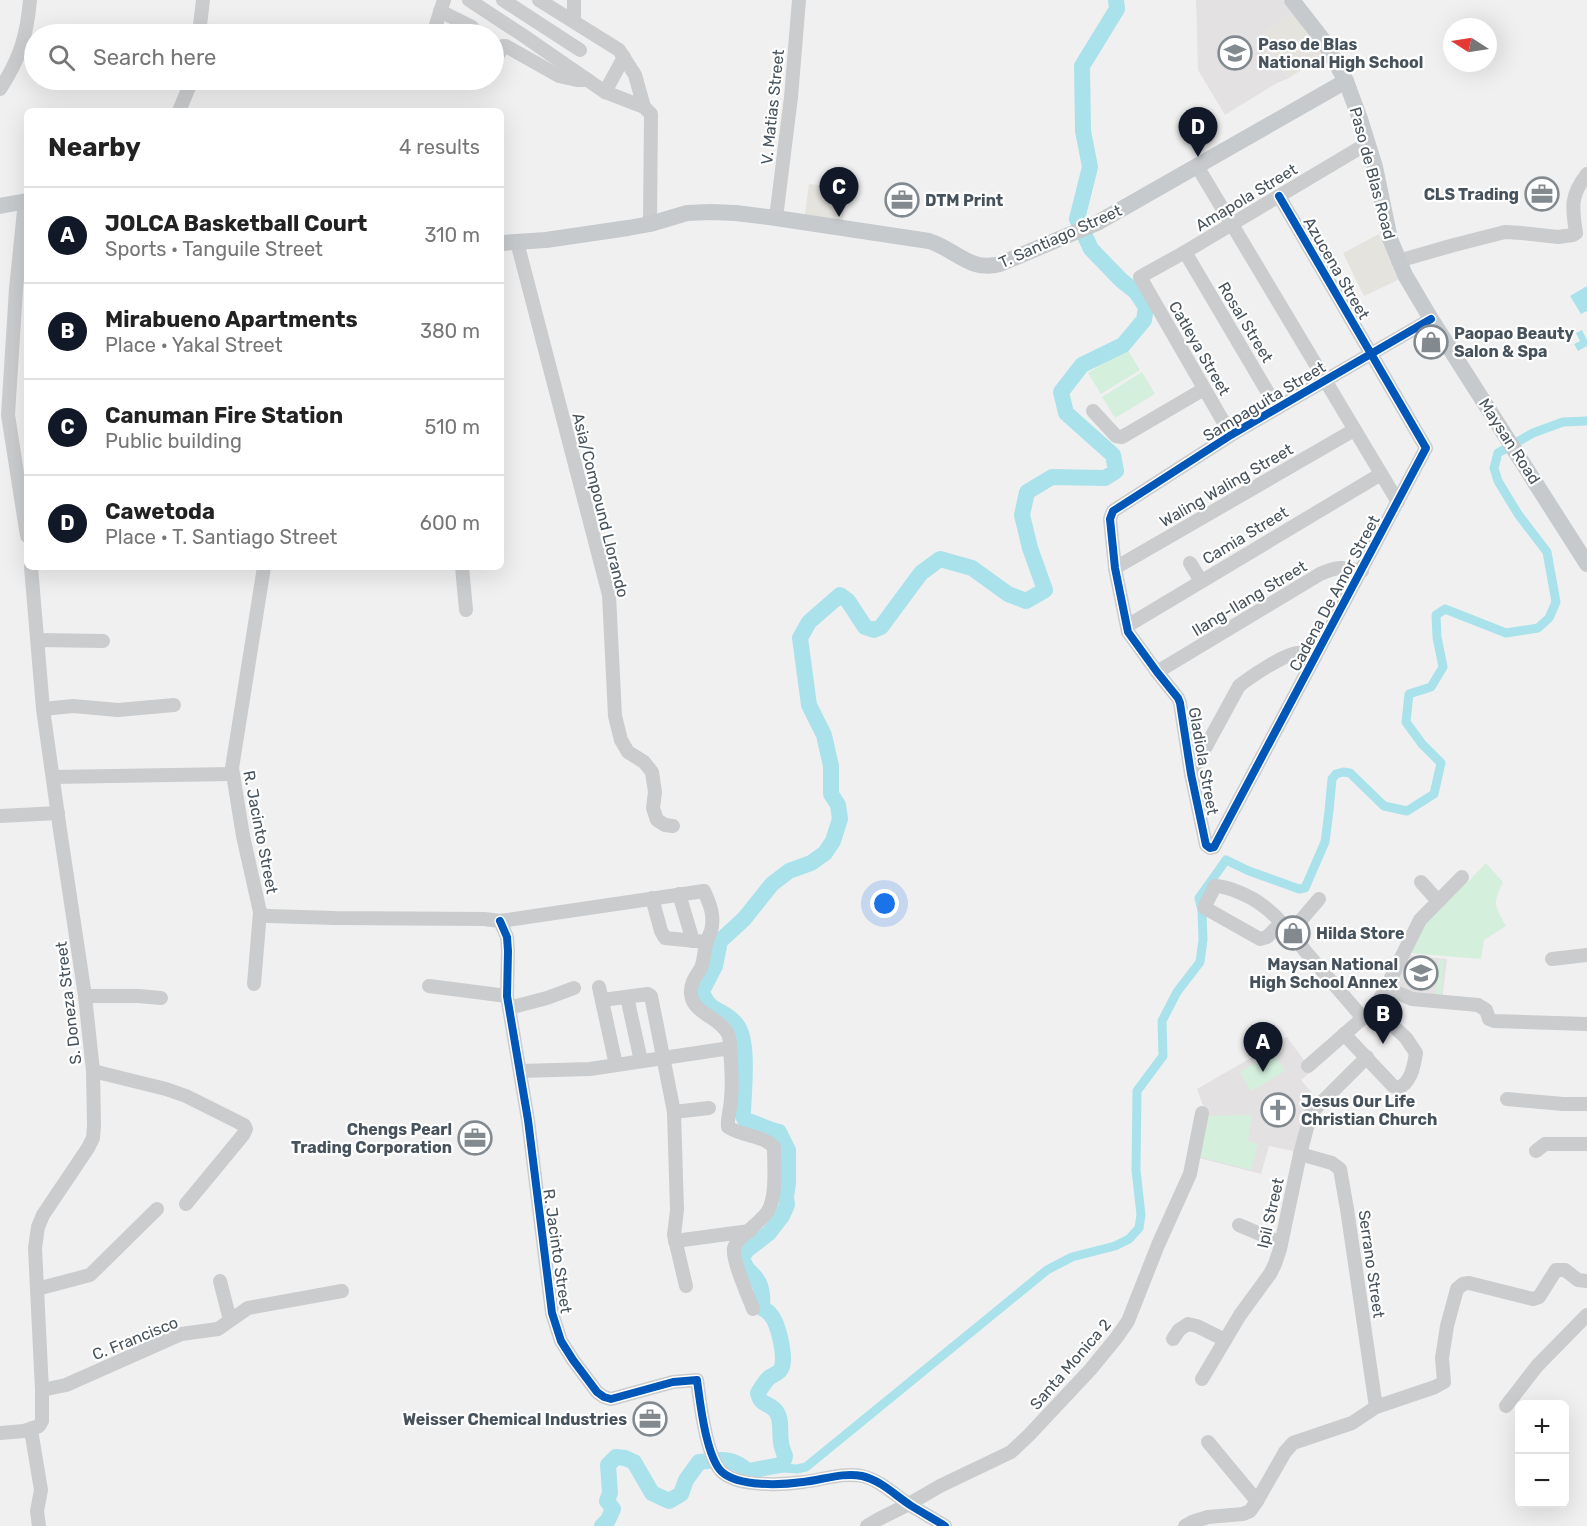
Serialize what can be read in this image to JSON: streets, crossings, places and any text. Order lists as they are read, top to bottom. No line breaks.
{"streets":{"main road":["Paso de Blas Road","T. Santiago Street","Maysan Road"],"street":["V. Matias Street","Amapola Street","Azucena Street","Rosal Street","Catleya Street","Sampaguita Street","Waling Waling Street","Asia/Compound Llorando","Camia Street","Cadena De Amor Street","Ilang-Ilang Street","Gladiola Street","R. Jacinto Street","S. Doneza Street","Ipil Street","Serrano Street","C. Francisco","Santa Monica 2"]},"crossings":[["V. Matias Street","T. Santiago Street"],["Paso de Blas Road","Amapola Street"],["Paso de Blas Road","T. Santiago Street"],["Paso de Blas Road","Sampaguita Street"],["Paso de Blas Road","Maysan Road"],["Amapola Street","Azucena Street"],["Amapola Street","Rosal Street"],["Amapola Street","Catleya Street"],["T. Santiago Street","Asia/Compound Llorando"],["Azucena Street","Sampaguita Street"],["Azucena Street","Cadena De Amor Street"],["Rosal Street","Sampaguita Street"],["Catleya Street","Sampaguita Street"],["Sampaguita Street","Maysan Road"],["Sampaguita Street","Cadena De Amor Street"],["Sampaguita Street","Gladiola Street"],["Waling Waling Street","Gladiola Street"],["Camia Street","Gladiola Street"],["Cadena De Amor Street","Ilang-Ilang Street"],["Cadena De Amor Street","Gladiola Street"],["Ilang-Ilang Street","Gladiola Street"],["R. Jacinto Street","Santa Monica 2"],["S. Doneza Street","C. Francisco"],["Ipil Street","Serrano Street"]],"places":{"school or university":["Paso de Blas National High School","Maysan National High School Annex"],"office":["CLS Trading","DTM Print","Chengs Pearl Trading Corporation","Weisser Chemical Industries"],"shop":["Paopao Beauty Salon & Spa","Hilda Store"],"church":["Jesus Our Life Christian Church"]},"north":"left","page":{"search":"Search here","pins":["D","C","B","A"],"heading":["Nearby","4 results"],"list":[{"mark":"A","name":"JOLCA Basketball Court","note":"Sports · Tanguile Street","value":"310 m"},{"mark":"B","name":"Mirabueno Apartments","note":"Place · Yakal Street","value":"380 m"},{"mark":"C","name":"Canuman Fire Station","note":"Public building","value":"510 m"},{"mark":"D","name":"Cawetoda","note":"Place · T. Santiago Street","value":"600 m"}],"map_buttons":["+","−"]}}
